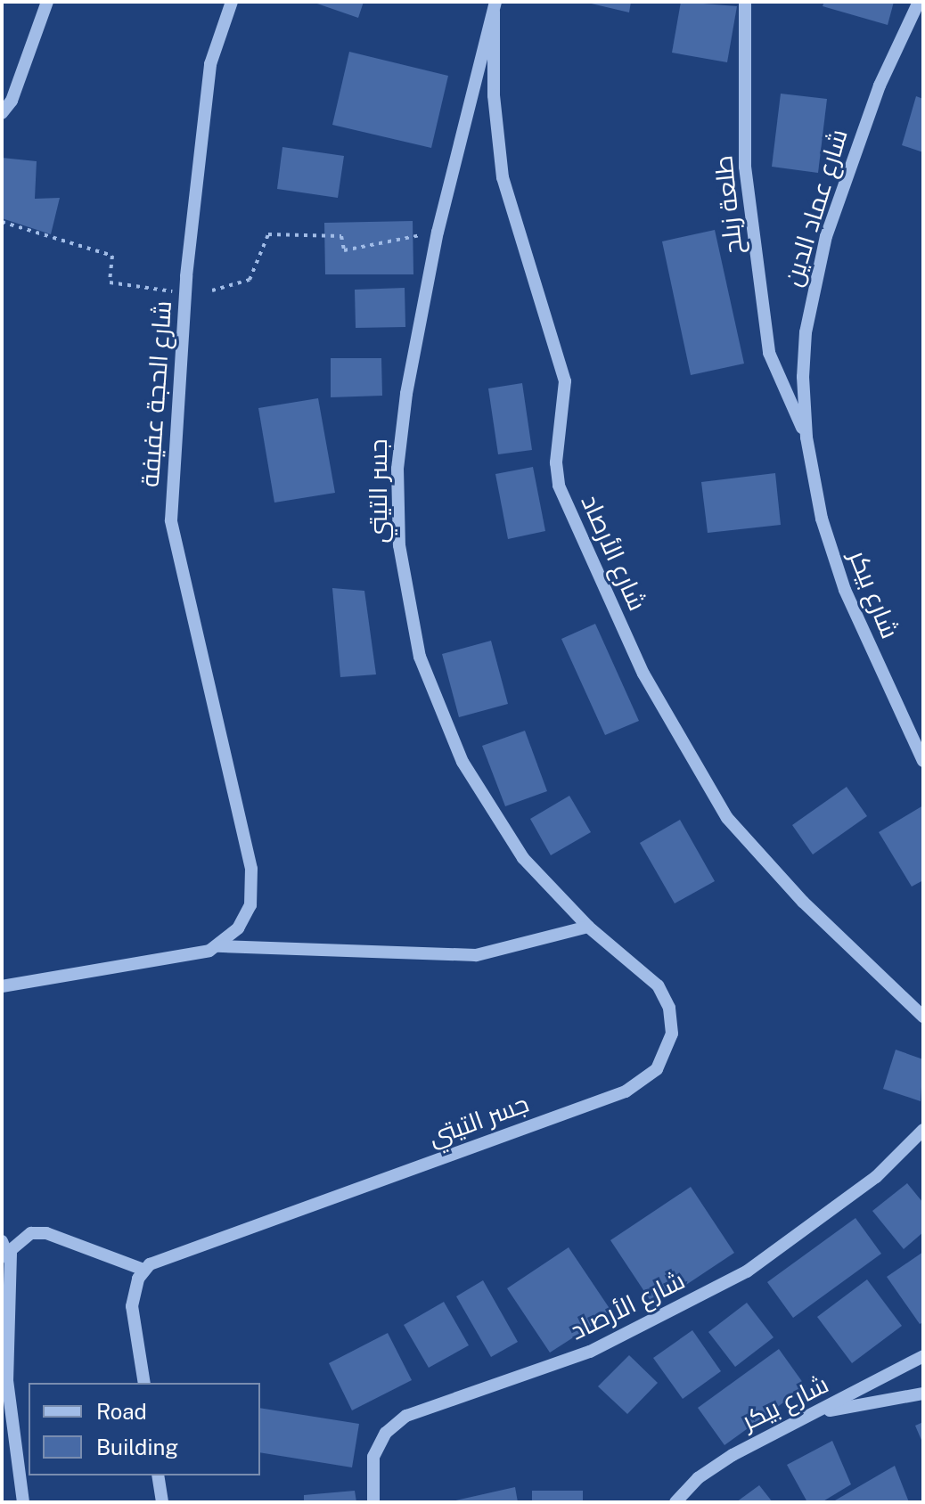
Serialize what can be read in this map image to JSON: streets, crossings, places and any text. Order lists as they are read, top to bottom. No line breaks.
{"streets":{"street":["طلعة زبلح","شارع عماد الدين","شارع الحجة عفيفة","جسر التيتي","شارع الأرصاد","شارع بيكر"]},"crossings":[["طلعة زبلح","شارع عماد الدين"],["طلعة زبلح","شارع بيكر"],["شارع عماد الدين","شارع بيكر"],["جسر التيتي","شارع الأرصاد"]],"legend":["Road","Building"]}
